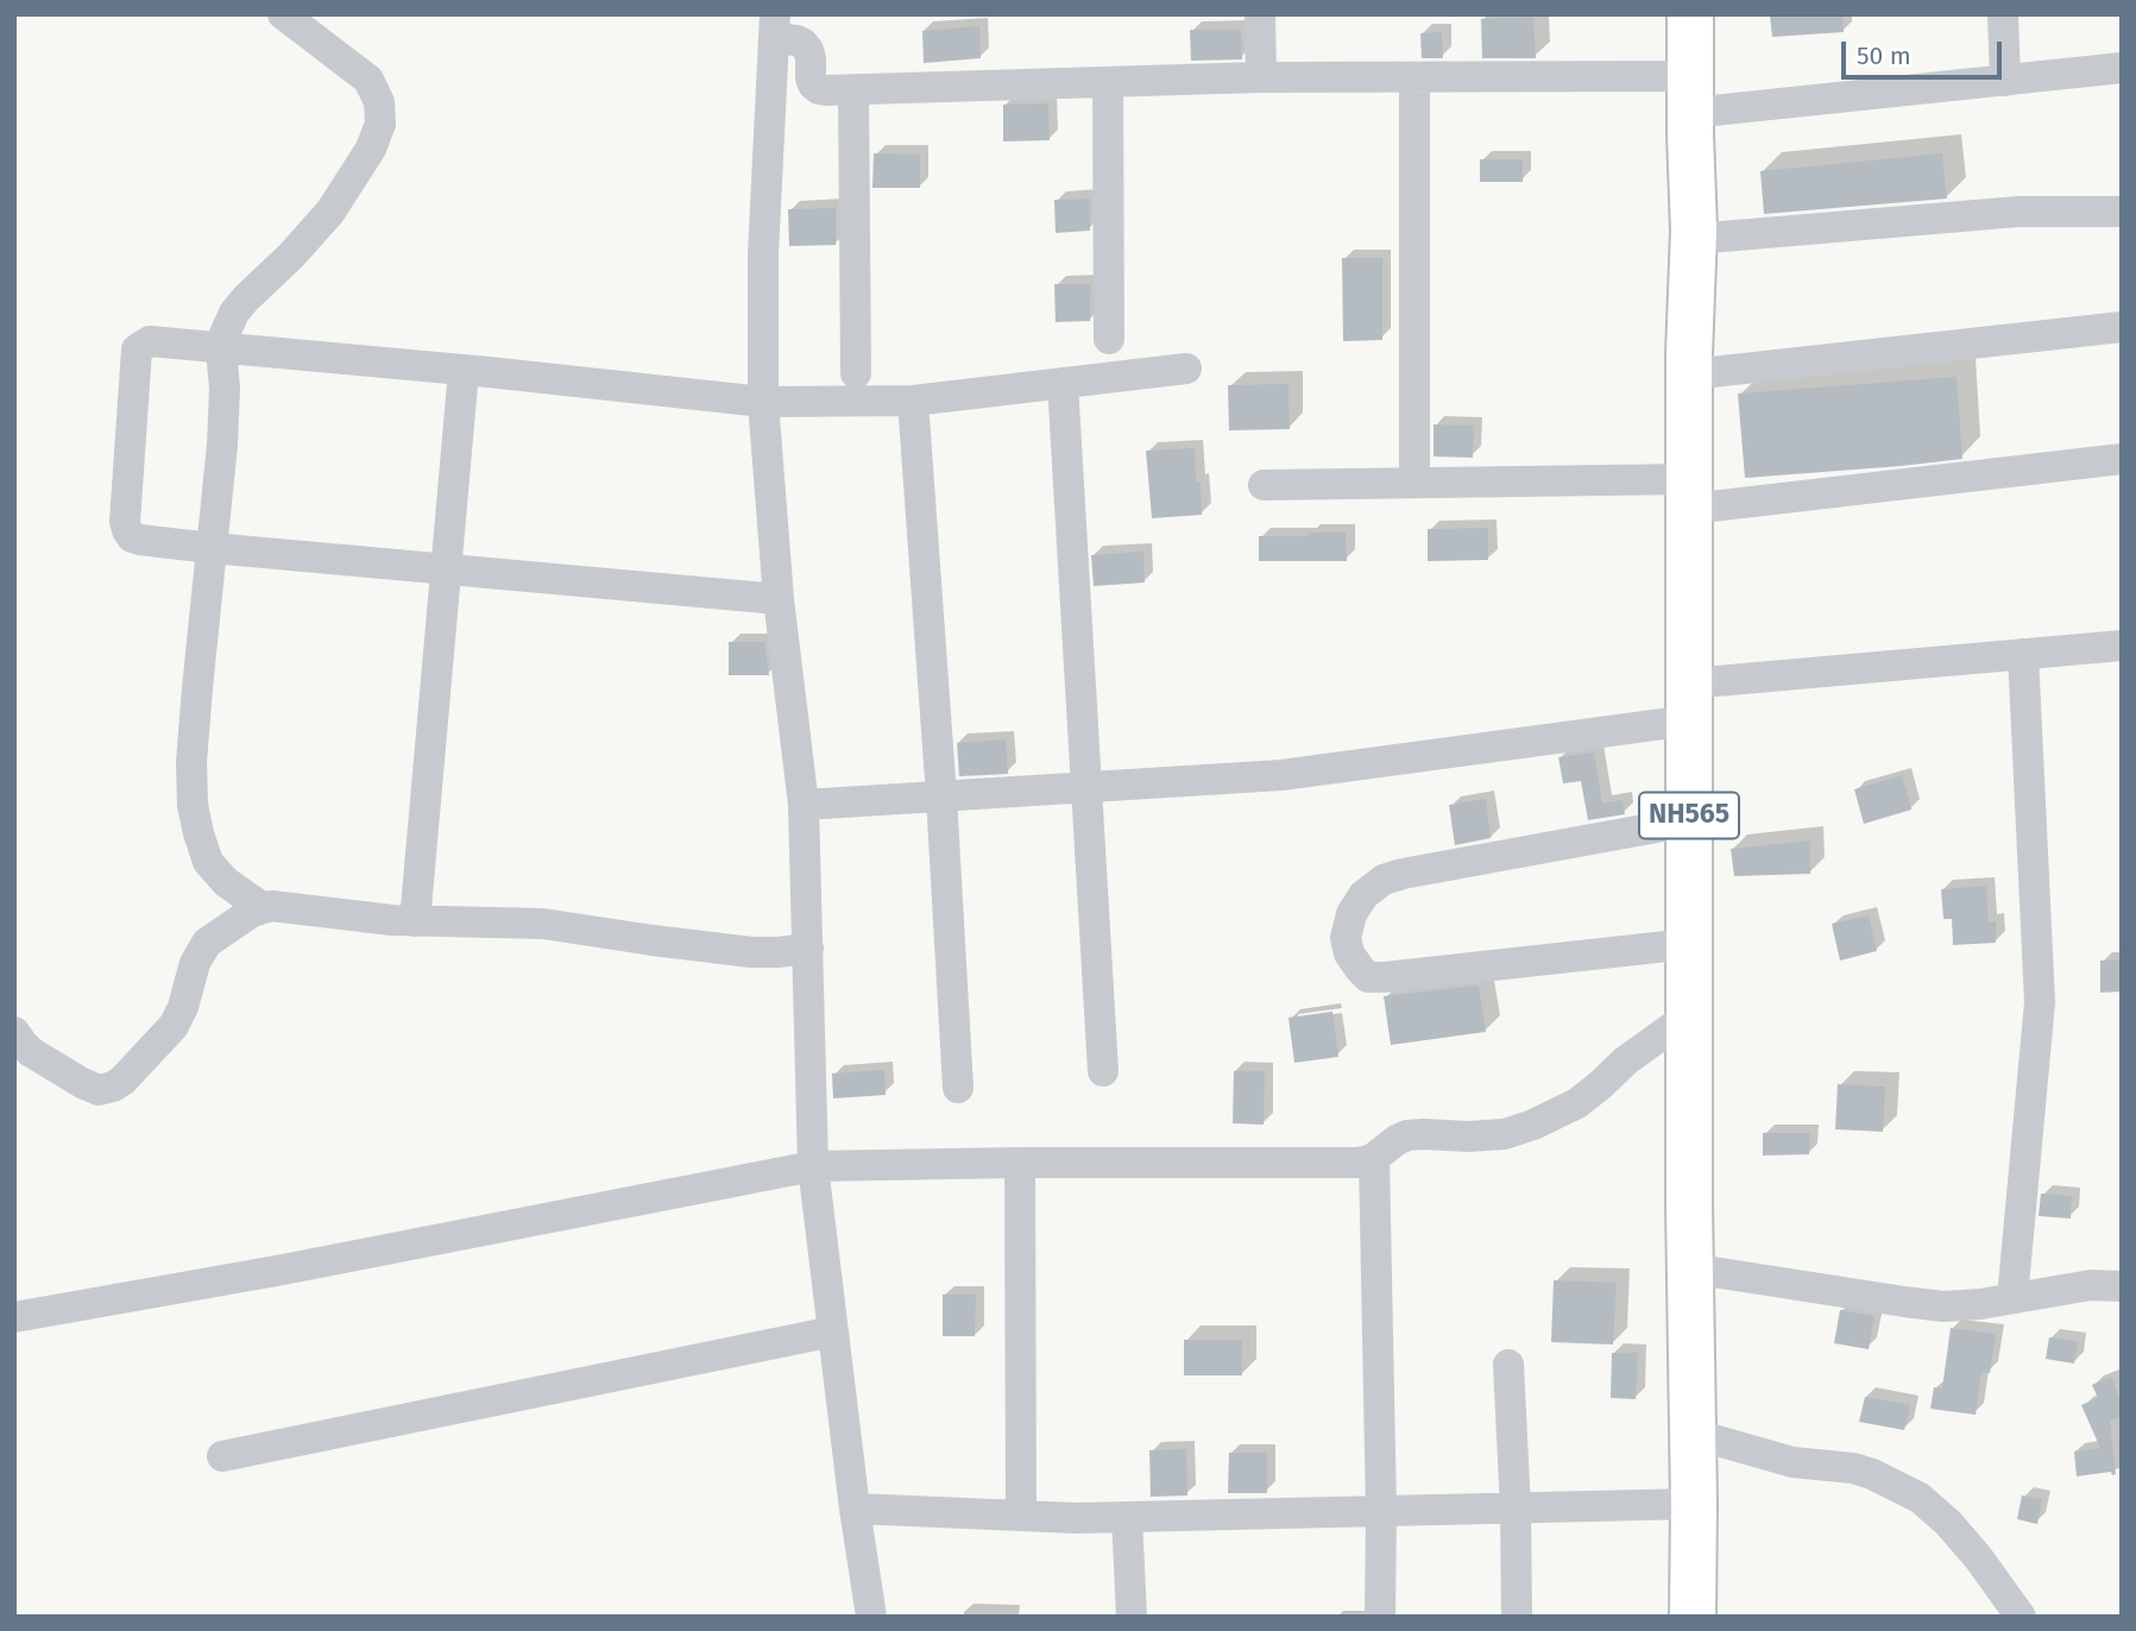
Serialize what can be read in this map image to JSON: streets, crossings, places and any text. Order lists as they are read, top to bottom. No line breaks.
{"streets":{"highway":["NH565"]},"scale_bar":"50 m"}
